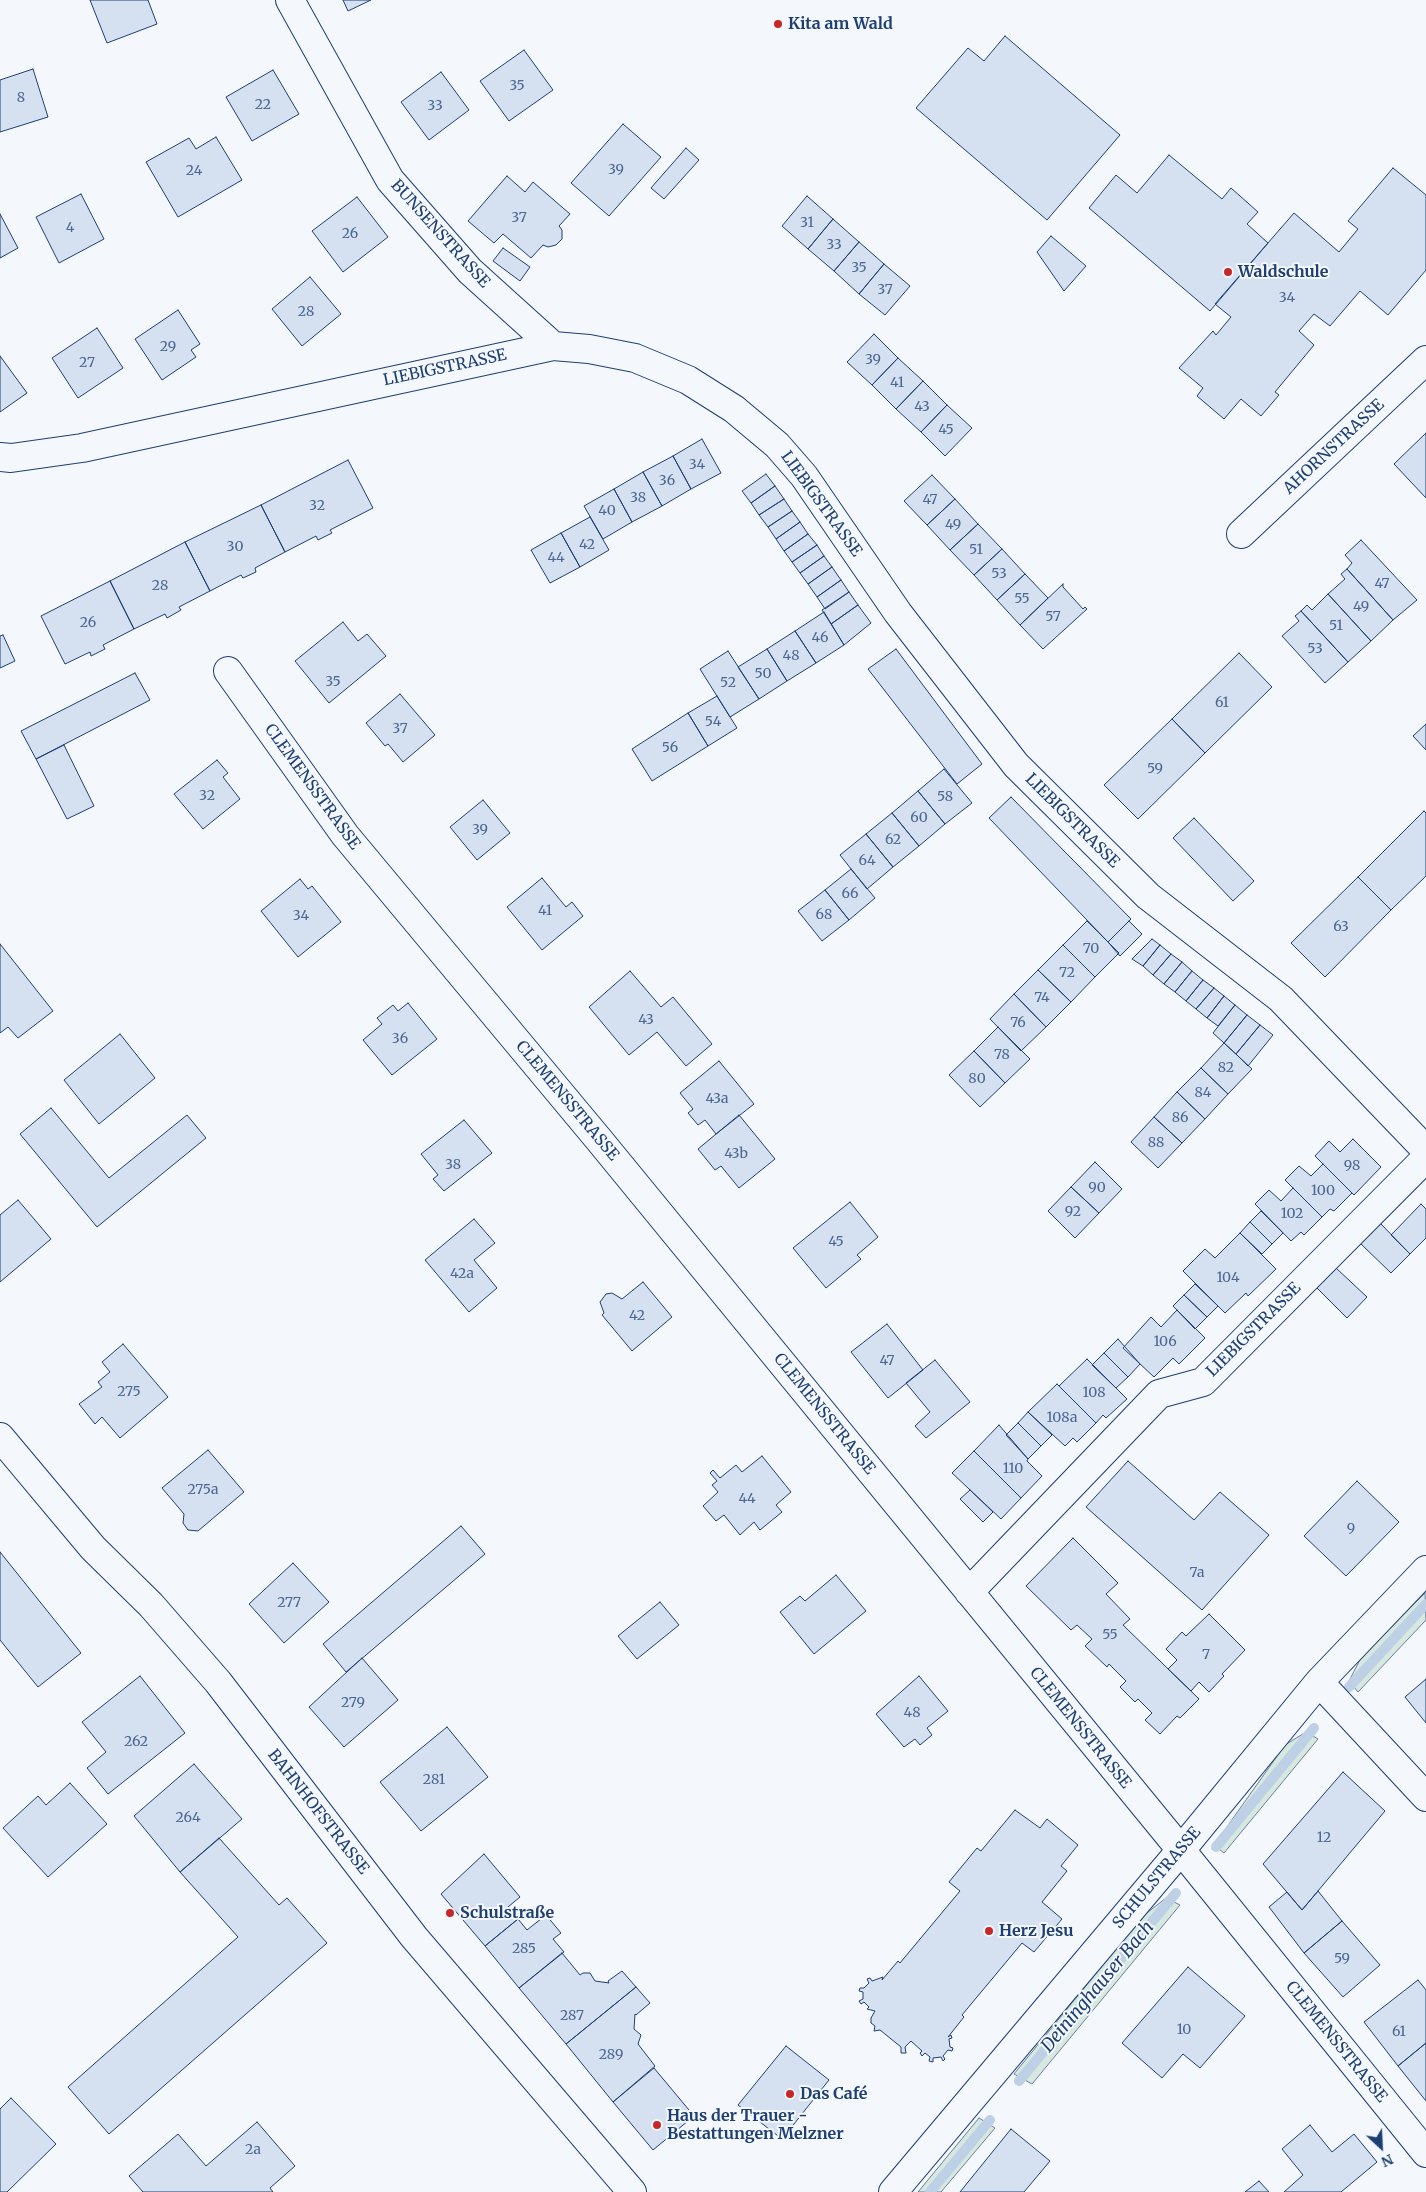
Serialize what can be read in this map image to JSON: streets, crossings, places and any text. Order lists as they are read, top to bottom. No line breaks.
{"streets":{"street":["BUNSENSTRASSE","LIEBIGSTRASSE","AHORNSTRASSE","CLEMENSSTRASSE","BAHNHOFSTRASSE","SCHULSTRASSE"]},"crossings":[["BUNSENSTRASSE","LIEBIGSTRASSE"],["LIEBIGSTRASSE","CLEMENSSTRASSE"],["CLEMENSSTRASSE","SCHULSTRASSE"]],"water":["Deininghauser Bach"],"places":["Kita am Wald","Waldschule","Schulstraße","Herz Jesu","Das Café","Haus der Trauer - Bestattungen Melzner"],"house_numbers":["35","8","22","33","39","24","37","31","4","26","33","35","37","34","28","29","39","27","41","43","45","34","36","38","47","32","40","49","42","30","51","44","53","47","28","55","49","57","26","51","46","53","48","50","35","52","61","54","37","56","59","32","58","60","39","62","64","66","41","68","34","63","70","72","74","43","76","36","78","82","80","84","43a","86","88","43b","38","98","90","100","92","102","45","42a","104","42","106","47","275","108","108a","110","275a","44","9","7a","277","55","7","279","48","262","281","264","12","285","59","287","10","61","289","2a"],"north":"bottom right"}
